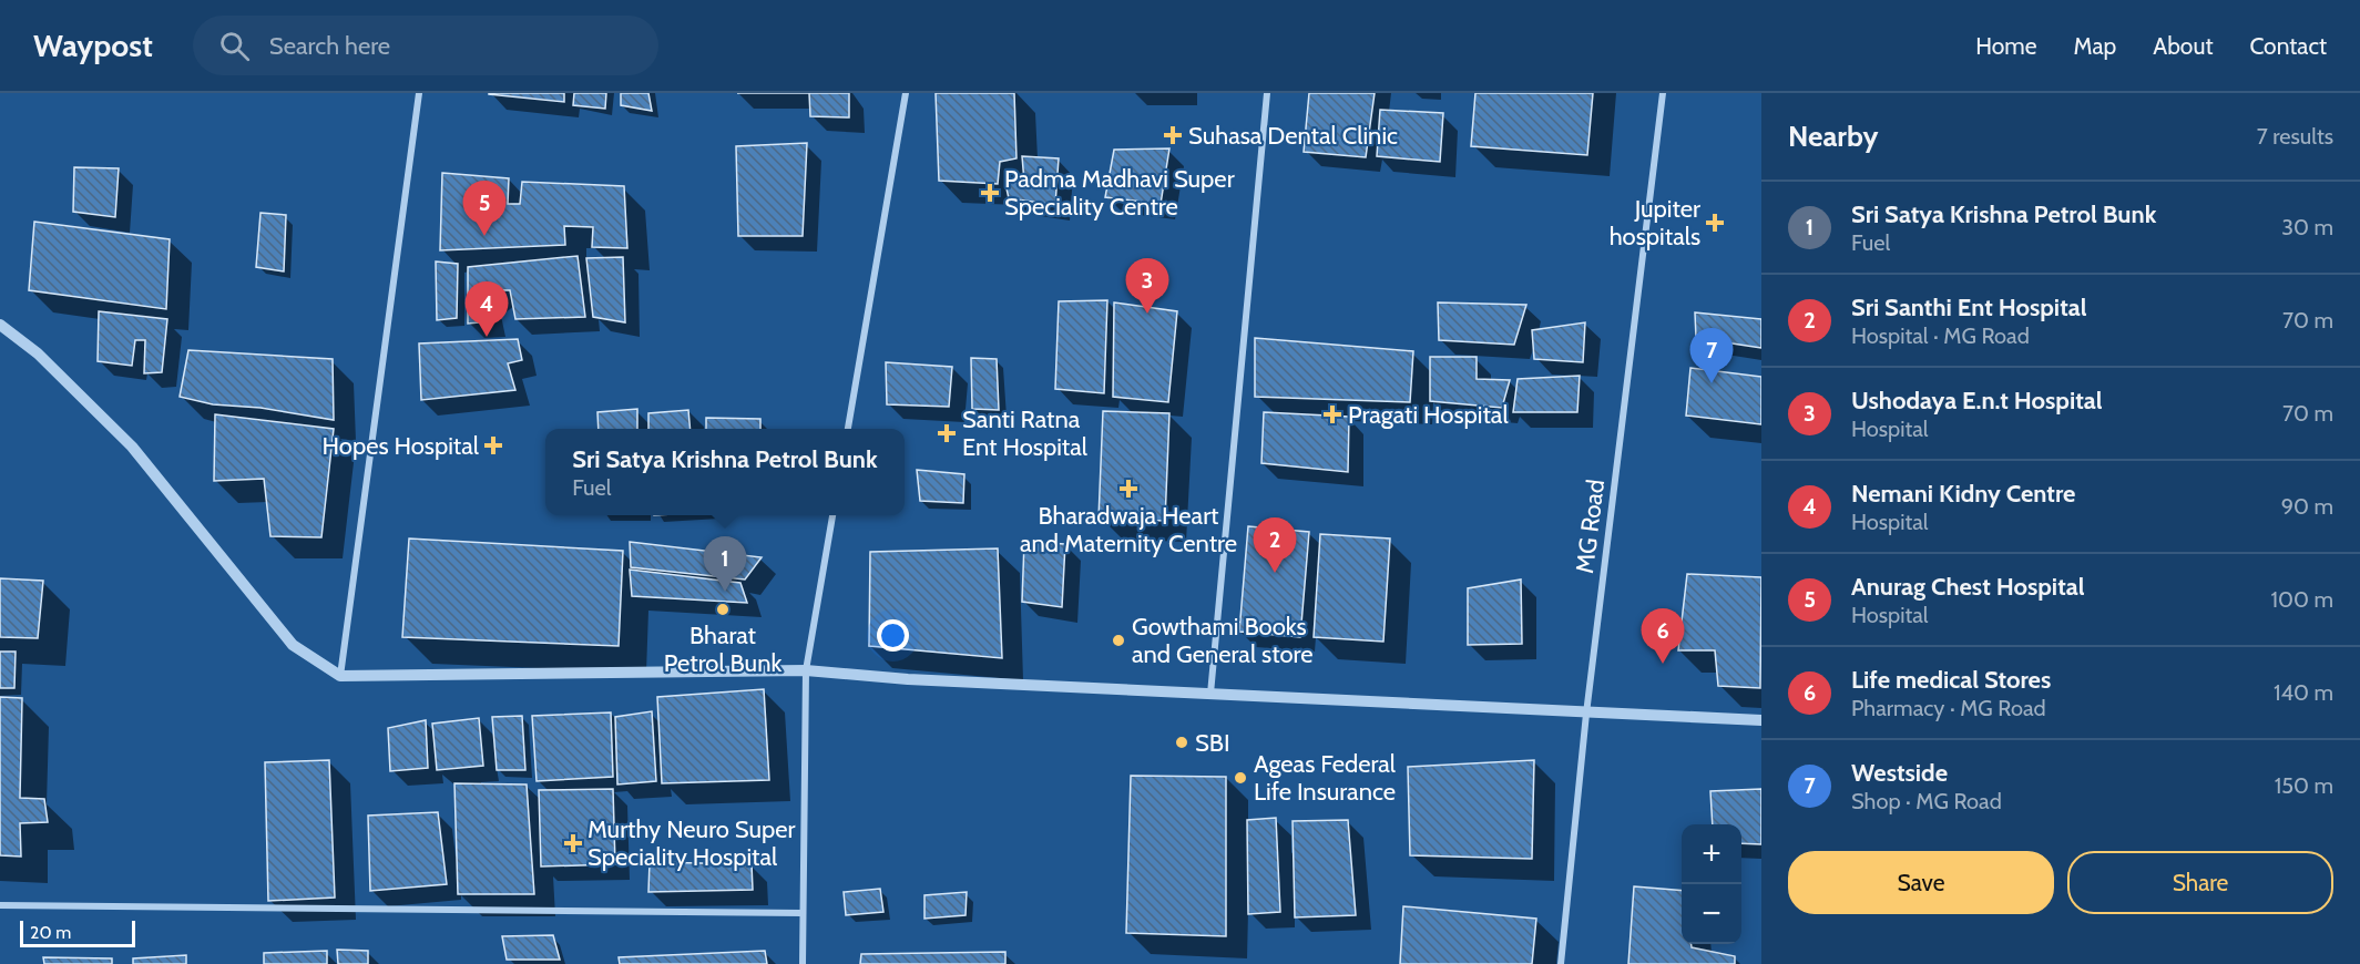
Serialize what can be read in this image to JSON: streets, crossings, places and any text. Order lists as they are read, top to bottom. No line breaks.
{"streets":{"street":["MG Road"]},"places":{"health":["Suhasa Dental Clinic","Padma Madhavi Super Speciality Centre","Jupiter hospitals","Pragati Hospital","Santi Ratna Ent Hospital","Hopes Hospital","Bharadwaja Heart and Maternity Centre","Murthy Neuro Super Speciality Hospital"],"other":["Bharat Petrol Bunk","Gowthami Books and General store","SBI","Ageas Federal Life Insurance"]},"scale_bar":"20 m","page":{"header":"Waypost","search":"Search here","nav":["Home","Map","About","Contact"],"heading":["Nearby","7 results"],"list":[{"mark":"1","name":"Sri Satya Krishna Petrol Bunk","note":"Fuel","value":"30 m"},{"mark":"2","name":"Sri Santhi Ent Hospital","note":"Hospital · MG Road","value":"70 m"},{"mark":"3","name":"Ushodaya E.n.t Hospital","note":"Hospital","value":"70 m"},{"mark":"4","name":"Nemani Kidny Centre","note":"Hospital","value":"90 m"},{"mark":"5","name":"Anurag Chest Hospital","note":"Hospital","value":"100 m"},{"mark":"6","name":"Life medical Stores","note":"Pharmacy · MG Road","value":"140 m"},{"mark":"7","name":"Westside","note":"Shop · MG Road","value":"150 m"}],"pins":["5","3","4","7","2","1","6"],"popup":["Sri Satya Krishna Petrol Bunk","Fuel"],"map_buttons":["+","−"],"buttons":["Save","Share"],"scale":"20 m"}}
